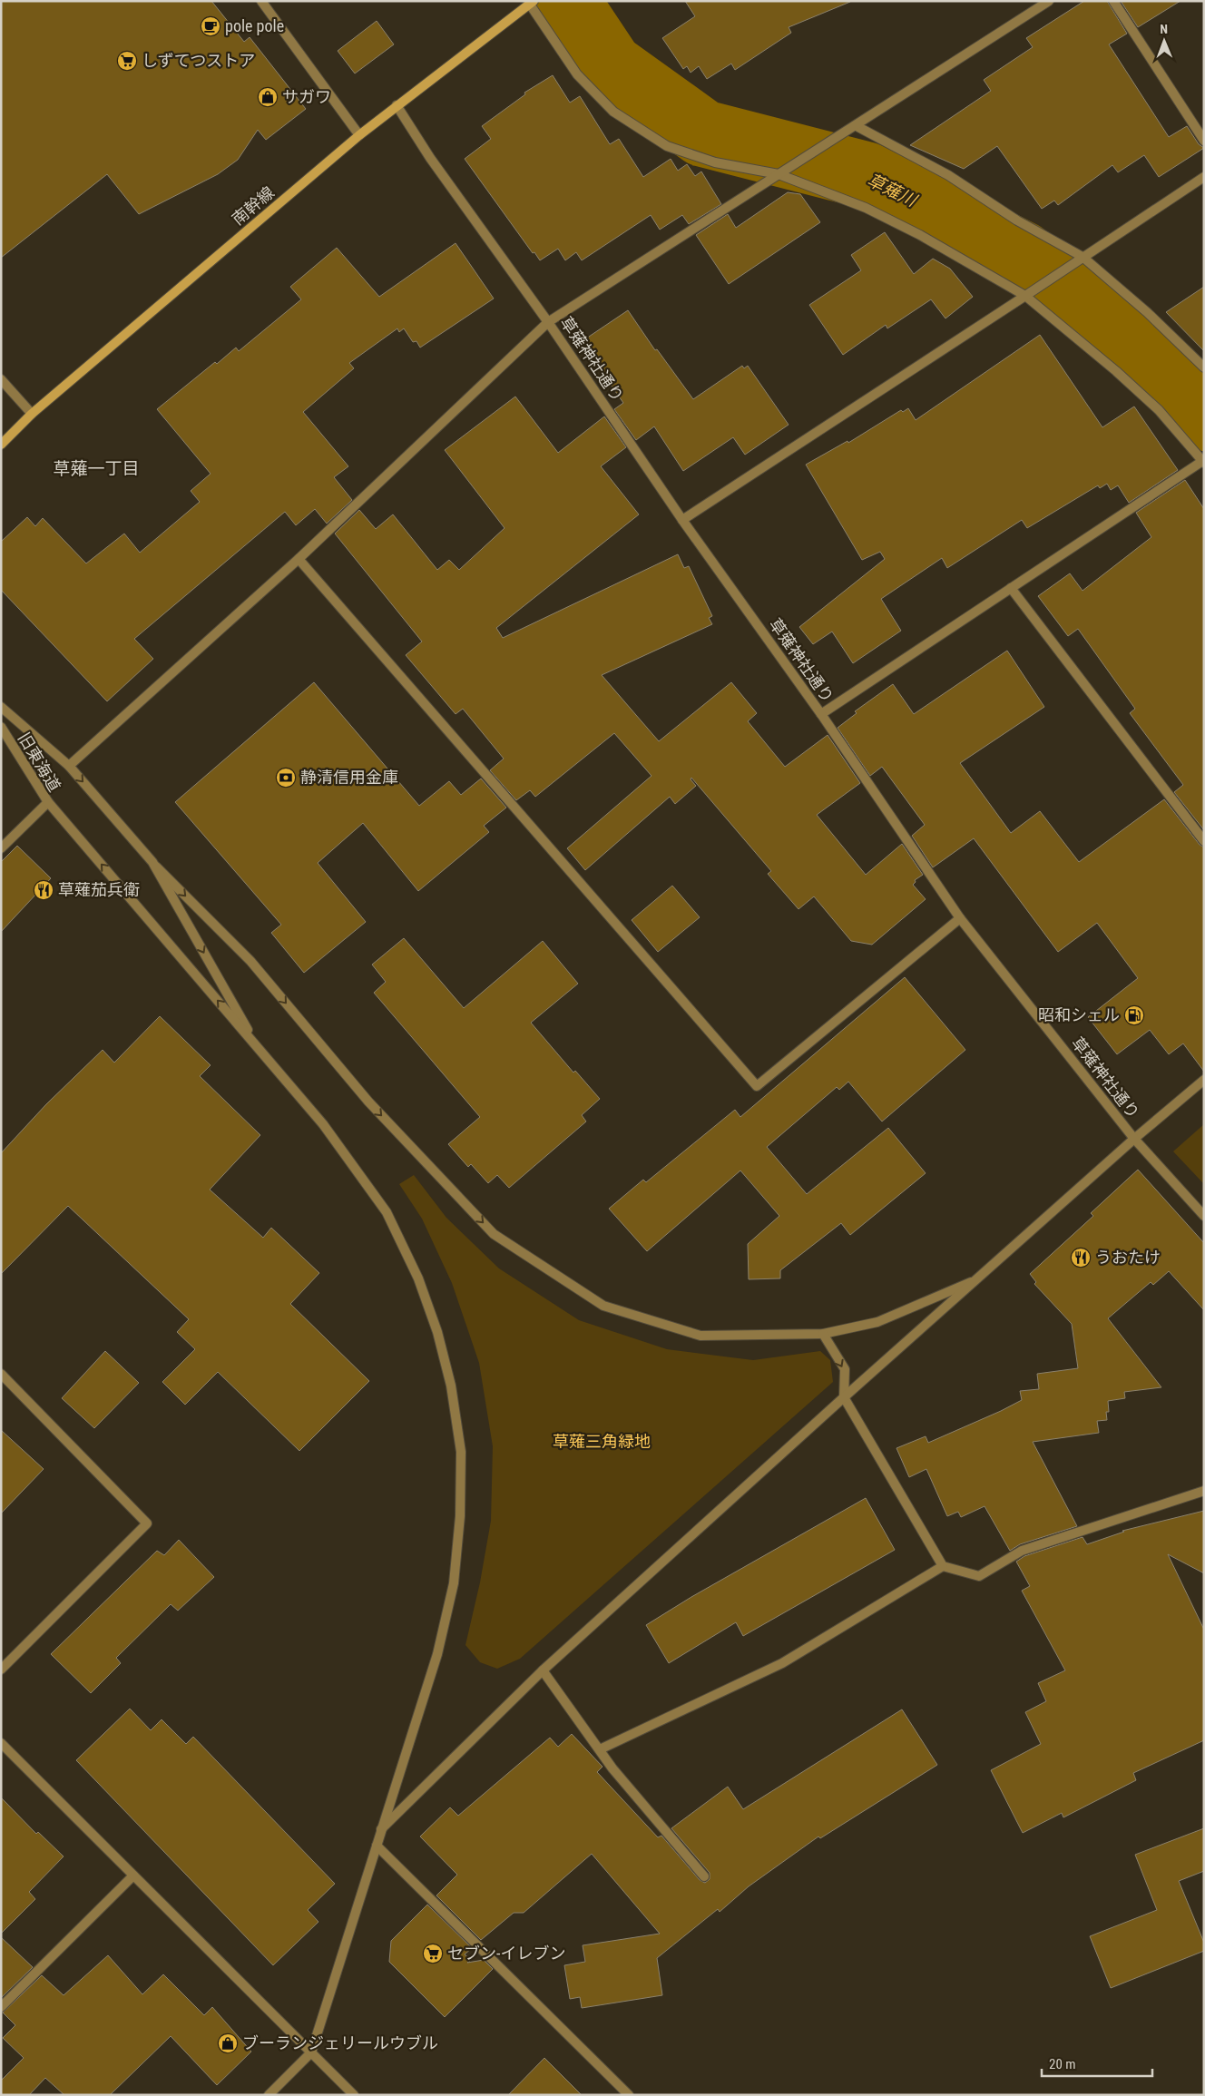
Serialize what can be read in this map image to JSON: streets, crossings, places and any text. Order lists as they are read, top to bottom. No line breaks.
{"streets":{"main road":["南幹線"],"street":["草薙神社通り","旧東海道"]},"crossings":[["南幹線","草薙神社通り"]],"districts":["草薙一丁目"],"water":["草薙川"],"parks":["草薙三角緑地"],"places":{"cafe":["pole pole"],"supermarket":["しずてつストア","セブン-イレブン"],"shop":["サガワ","ブーランジェリールウブル"],"bank":["静清信用金庫"],"restaurant":["草薙茄兵衛","うおたけ"],"fuel station":["昭和シェル"]},"scale_bar":"20 m","north":"top"}
